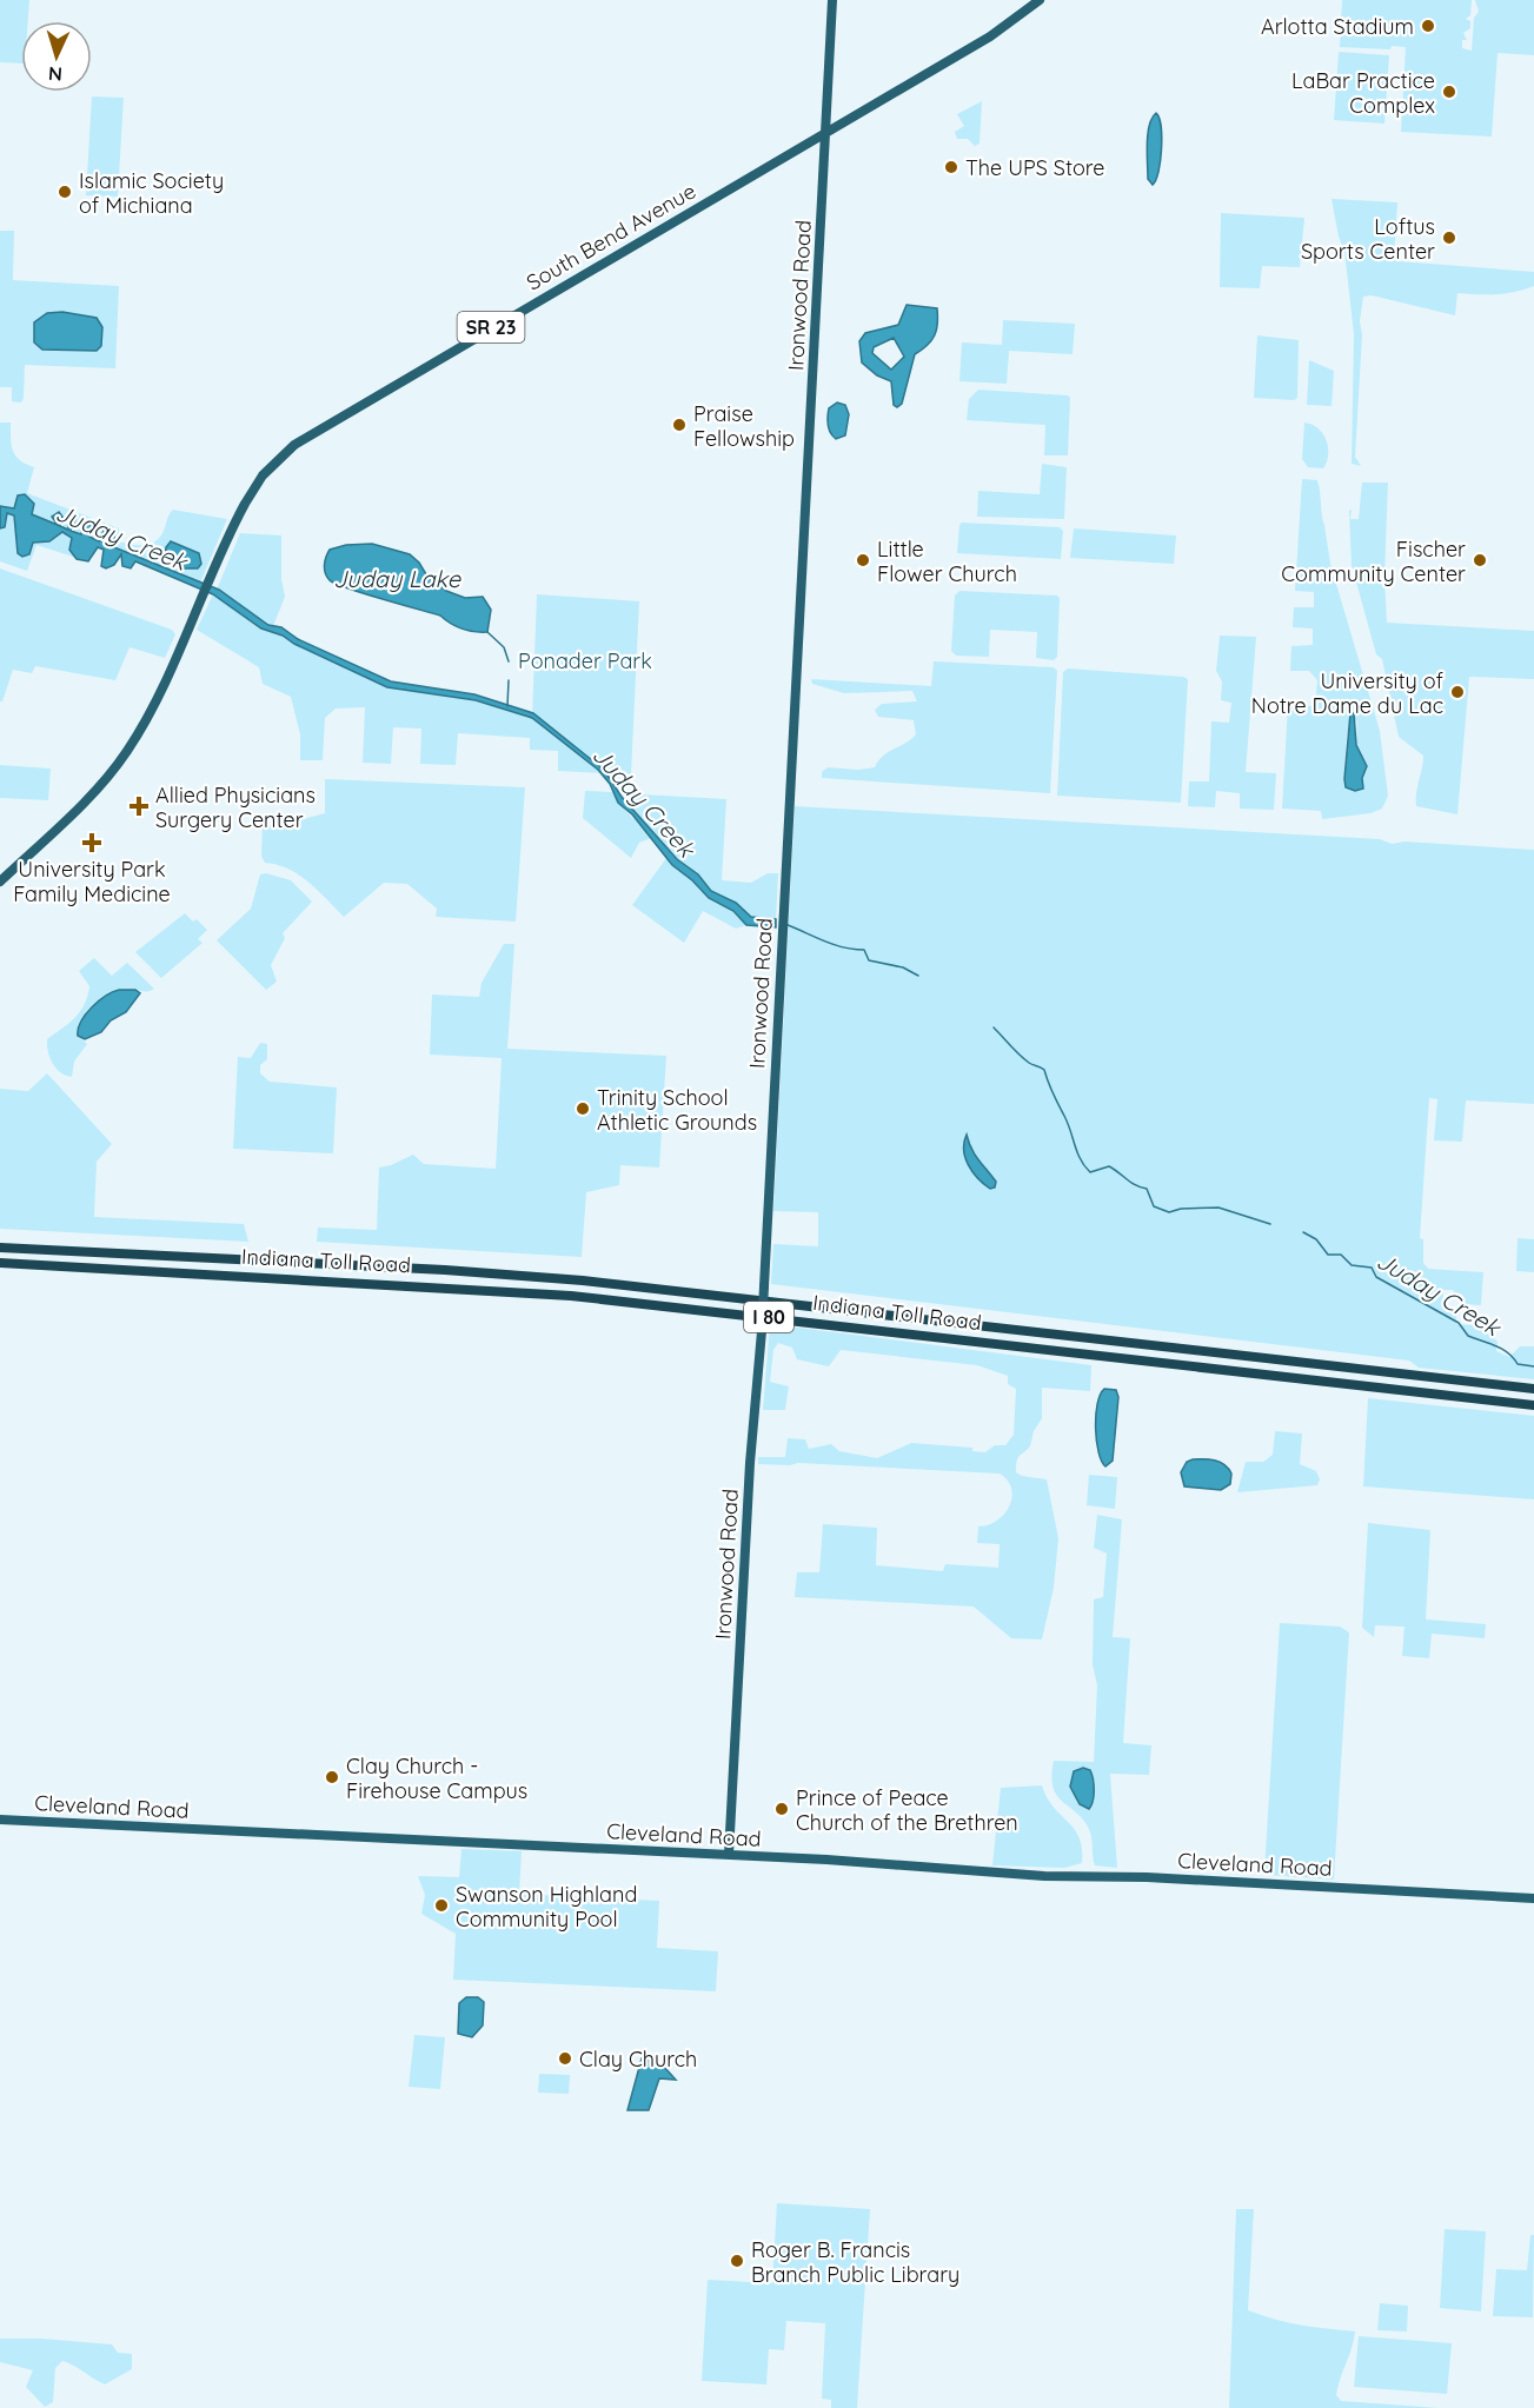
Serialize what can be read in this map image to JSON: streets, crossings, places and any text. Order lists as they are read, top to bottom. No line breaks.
{"streets":{"highway":["Indiana Toll Road","I 80"],"main road":["South Bend Avenue","Ironwood Road","SR 23","Cleveland Road"]},"crossings":[["South Bend Avenue","Ironwood Road"],["Ironwood Road","Cleveland Road"]],"water":["Juday Creek","Juday Lake"],"parks":["Ponader Park"],"places":{"other":["Arlotta Stadium","LaBar Practice Complex","The UPS Store","Islamic Society of Michiana","Loftus Sports Center","Praise Fellowship","Little Flower Church","Fischer Community Center","University of Notre Dame du Lac","Trinity School Athletic Grounds","Clay Church - Firehouse Campus","Prince of Peace Church of the Brethren","Swanson Highland Community Pool","Clay Church","Roger B. Francis Branch Public Library"],"health":["Allied Physicians Surgery Center","University Park Family Medicine"]},"north":"bottom"}
